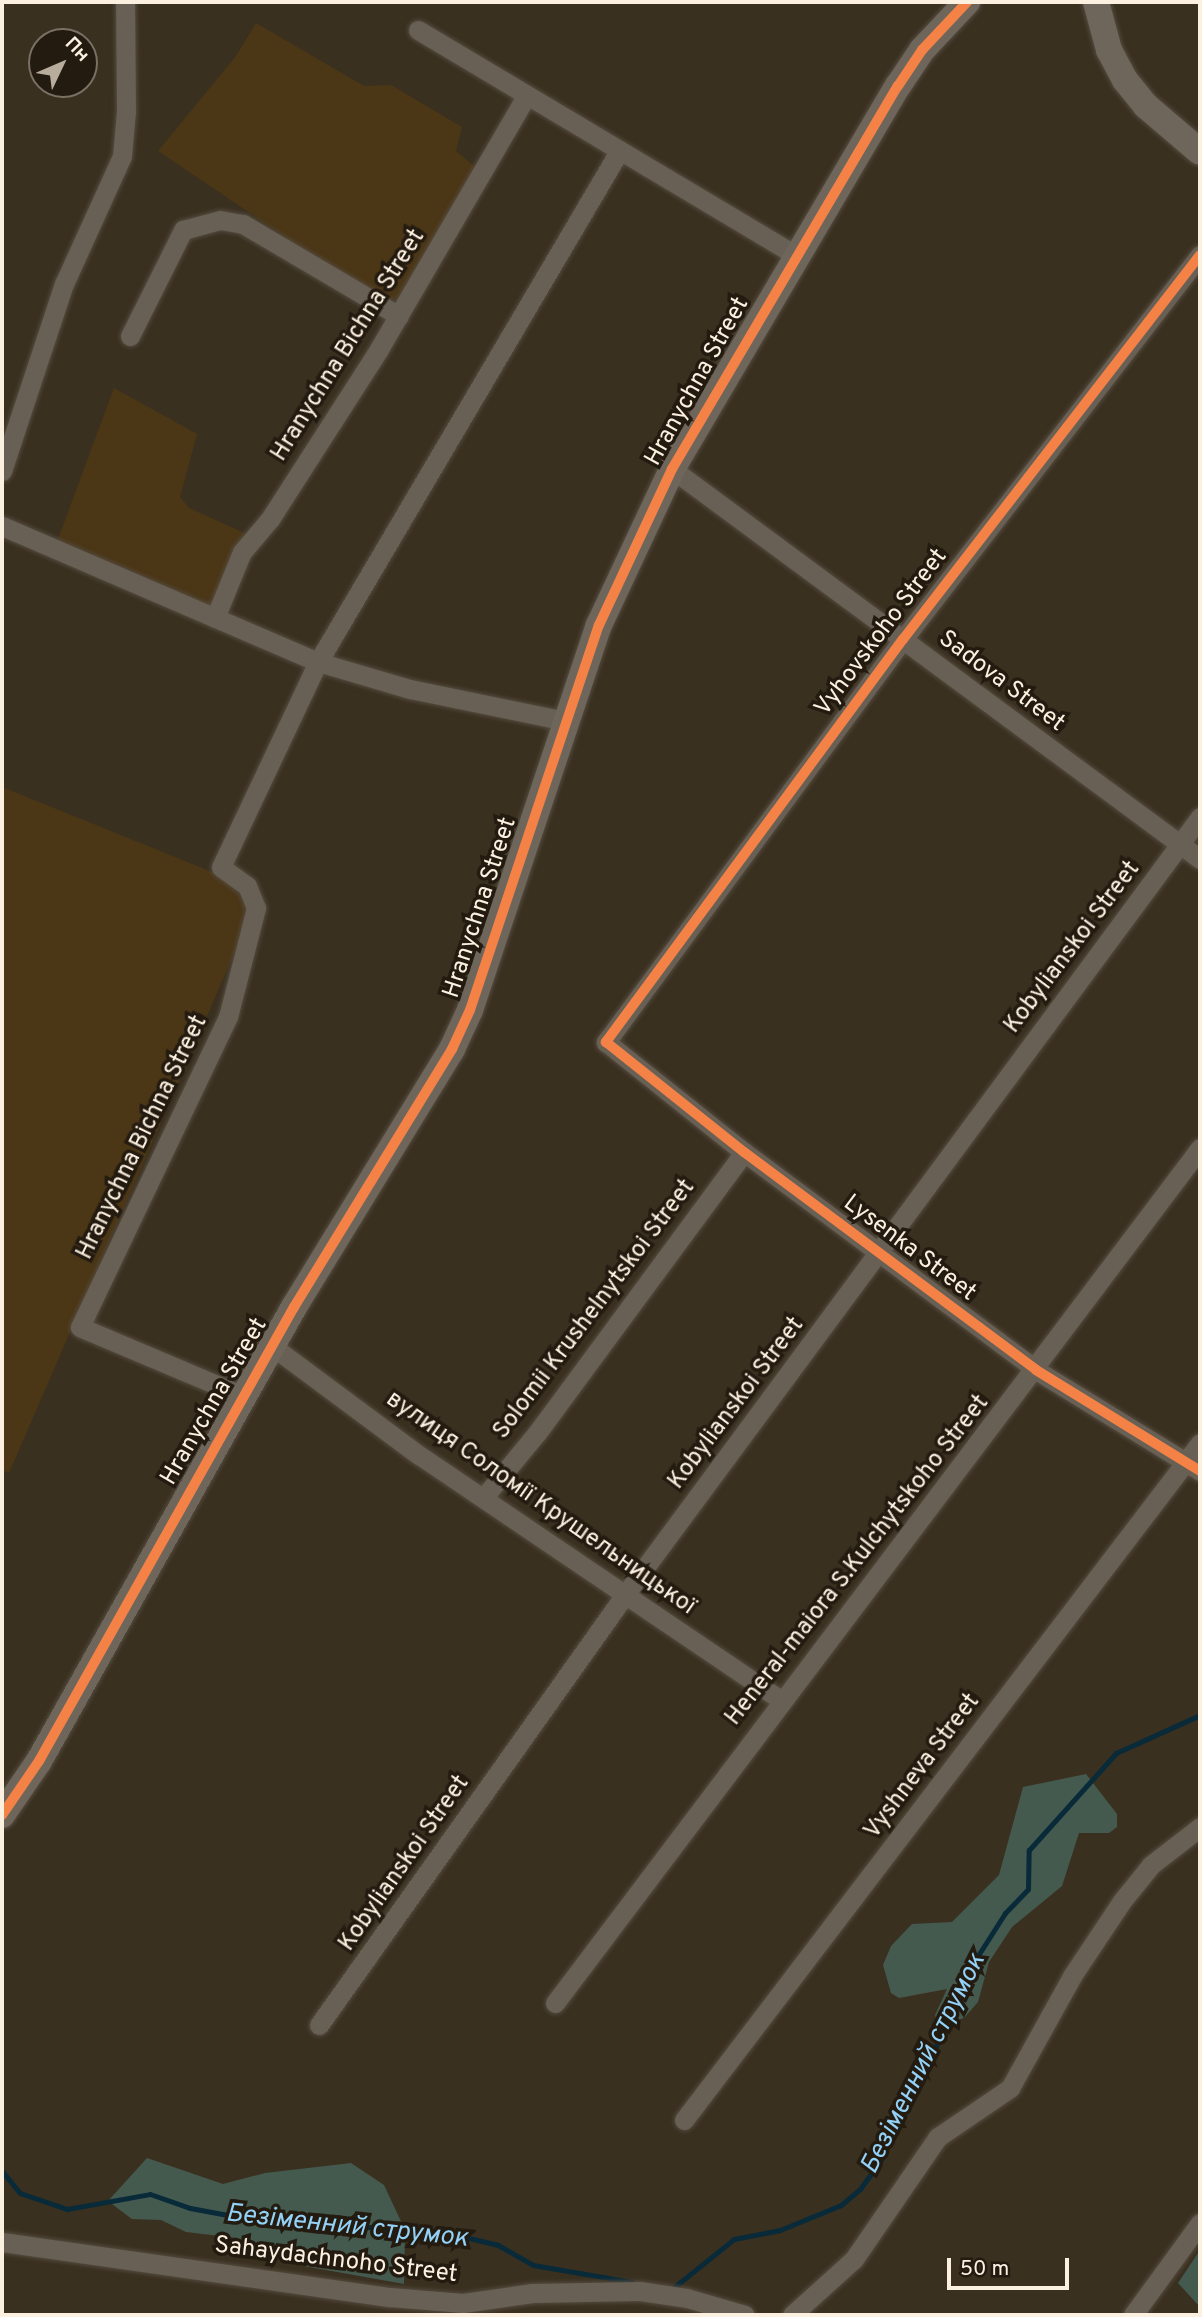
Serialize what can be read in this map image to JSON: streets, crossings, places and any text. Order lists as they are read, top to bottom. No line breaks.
{"streets":{"street":["Hranychna Bichna Street","Hranychna Street","Vyhovskoho Street","Sadova Street","Kobylianskoi Street","Lysenka Street","Solomii Krushelnytskoi Street","вулиця Соломії Крушельницької","Heneral-maiora S.Kulchytskoho Street","Vyshneva Street","Sahaydachnoho Street"]},"crossings":[["Hranychna Bichna Street","Hranychna Street"],["Hranychna Street","Sadova Street"],["Hranychna Street","вулиця Соломії Крушельницької"],["Vyhovskoho Street","Sadova Street"],["Vyhovskoho Street","Lysenka Street"],["Sadova Street","Kobylianskoi Street"],["Kobylianskoi Street","Lysenka Street"],["Kobylianskoi Street","вулиця Соломії Крушельницької"],["Lysenka Street","Solomii Krushelnytskoi Street"],["Lysenka Street","Heneral-maiora S.Kulchytskoho Street"],["Lysenka Street","Vyshneva Street"],["Solomii Krushelnytskoi Street","вулиця Соломії Крушельницької"],["вулиця Соломії Крушельницької","Heneral-maiora S.Kulchytskoho Street"]],"water":["Безіменний струмок"],"scale_bar":"50 m","north":"top right"}
